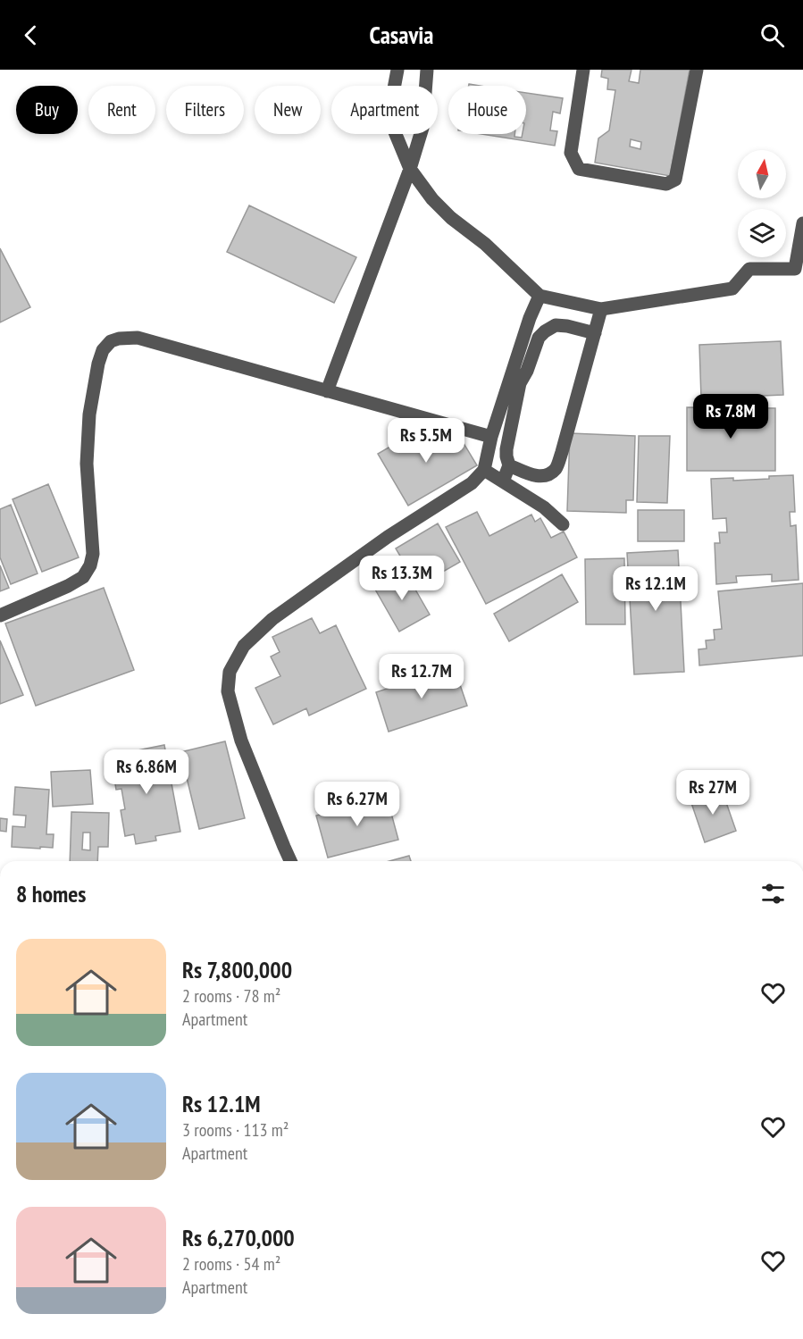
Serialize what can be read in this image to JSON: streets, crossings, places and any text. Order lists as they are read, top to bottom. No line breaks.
{"north":"top","page":{"header":"Casavia","chip":["Buy","Rent","Filters","New","Apartment","House"],"price":["Rs 7.8M","Rs 5.5M","Rs 13.3M","Rs 12.1M","Rs 12.7M","Rs 6.86M","Rs 27M","Rs 6.27M"],"heading":"8 homes","list":[{"name":"Rs 7,800,000","note":"2 rooms · 78 m² · Apartment"},{"name":"Rs 12.1M","note":"3 rooms · 113 m² · Apartment"},{"name":"Rs 6,270,000","note":"2 rooms · 54 m² · Apartment"}]}}
